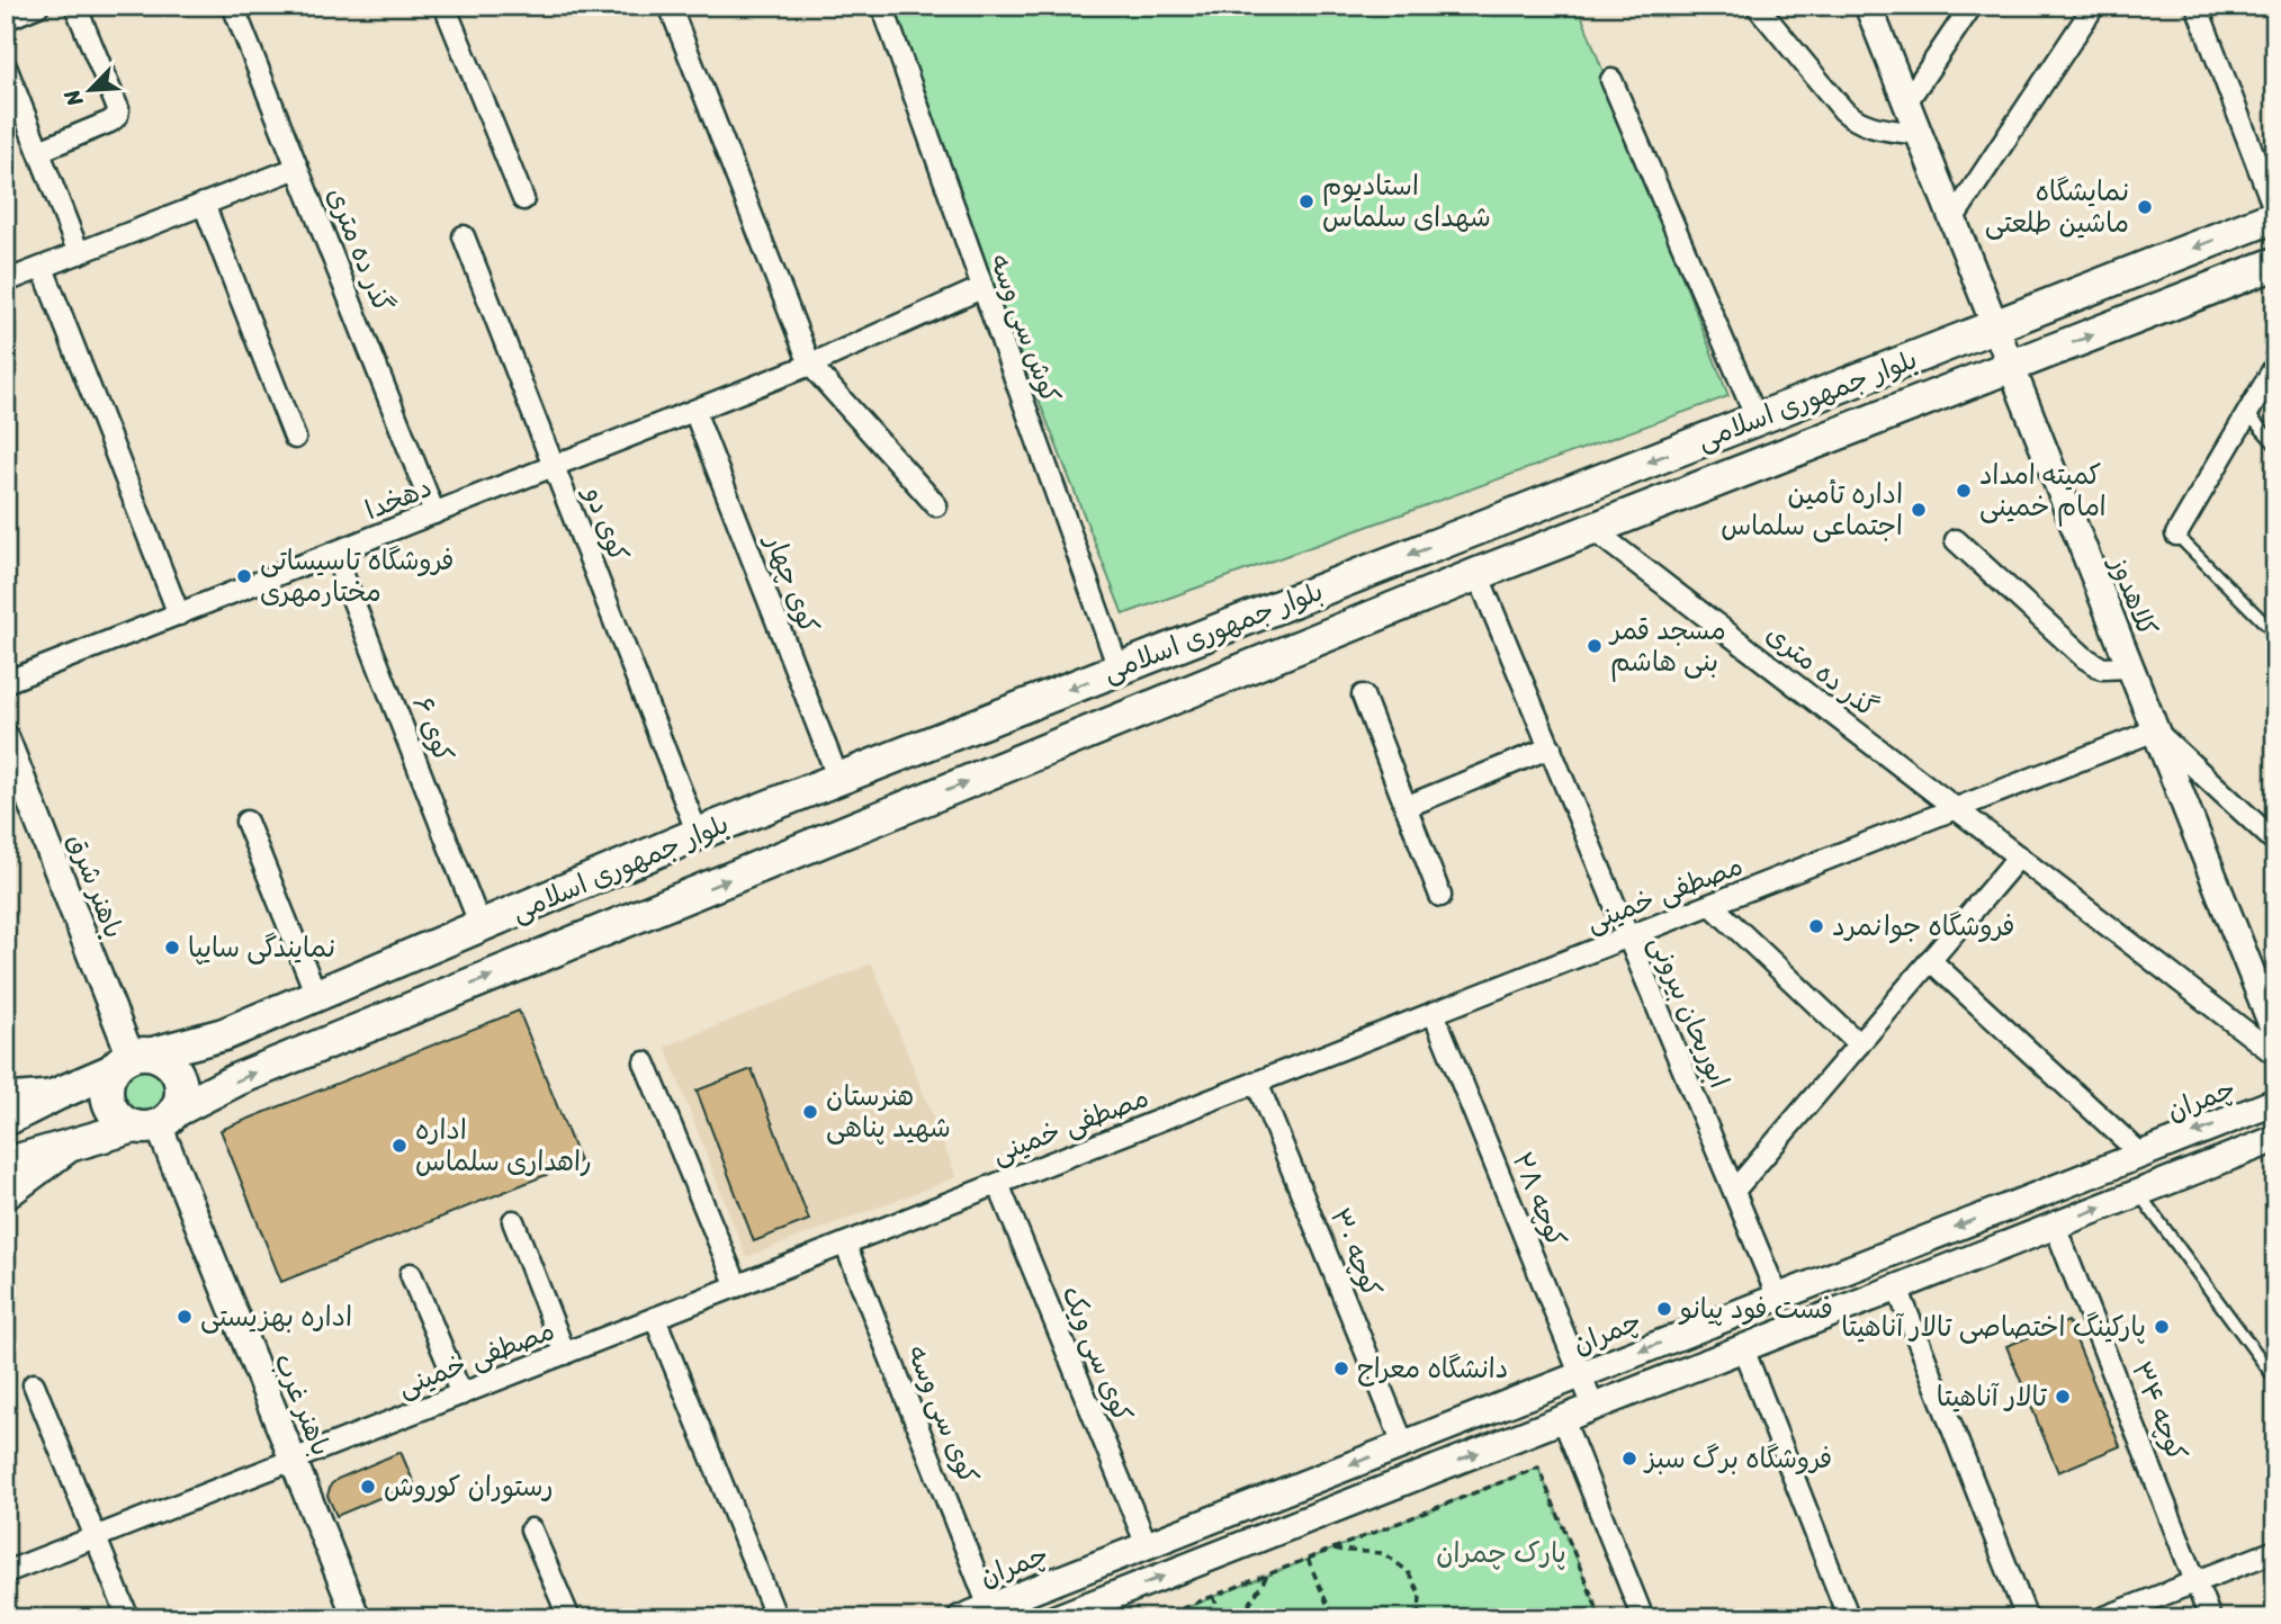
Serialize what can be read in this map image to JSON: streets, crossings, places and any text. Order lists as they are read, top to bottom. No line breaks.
{"streets":{"main road":["بلوار جمهوری اسلامی"],"street":["گذر ده متری","کوش سی وسه","دهخدا","کوی دو","کوی چهار","کلاهدوز","کوی ۶","باهنر شرق","مصطفی خمینی","ابوریحان بیرونی","چمران","کوچه ۲۸","کوچه ۳۰","کوی سی ویک","باهنر غرب","کوچه ۳۴","کوی سی وسه"]},"crossings":[["گذر ده متری","بلوار جمهوری اسلامی"],["گذر ده متری","دهخدا"],["گذر ده متری","مصطفی خمینی"],["کوش سی وسه","بلوار جمهوری اسلامی"],["بلوار جمهوری اسلامی","کوی دو"],["بلوار جمهوری اسلامی","کوی چهار"],["بلوار جمهوری اسلامی","کلاهدوز"],["بلوار جمهوری اسلامی","کوی ۶"],["بلوار جمهوری اسلامی","باهنر شرق"],["بلوار جمهوری اسلامی","ابوریحان بیرونی"],["بلوار جمهوری اسلامی","باهنر غرب"],["دهخدا","کوی دو"],["دهخدا","کوی چهار"],["دهخدا","کوی ۶"],["کلاهدوز","مصطفی خمینی"],["باهنر شرق","باهنر غرب"],["مصطفی خمینی","ابوریحان بیرونی"],["مصطفی خمینی","کوچه ۲۸"],["مصطفی خمینی","کوچه ۳۰"],["مصطفی خمینی","کوی سی ویک"],["مصطفی خمینی","باهنر غرب"],["مصطفی خمینی","کوی سی وسه"],["ابوریحان بیرونی","چمران"],["چمران","کوچه ۲۸"],["چمران","کوچه ۳۰"],["چمران","کوی سی ویک"],["چمران","کوی سی وسه"]],"parks":["پارک چمران"],"places":["استادیوم شهدای سلماس","نمایشگاه ماشین طلعتی","کمیته امداد امام خمینی","اداره تأمین اجتماعی سلماس","فروشگاه تاسیساتی مختارمهری","مسجد قمر بنی هاشم","فروشگاه جوانمرد","نمایندگی سایپا","هنرستان شهید پناهی","اداره راهداری سلماس","فست فود پیانو","اداره بهزیستی","پارکینگ اختصاصی تالار آناهیتا","دانشگاه معراج","تالار آناهیتا","فروشگاه برگ سبز","رستوران کوروش"],"north":"bottom left"}
